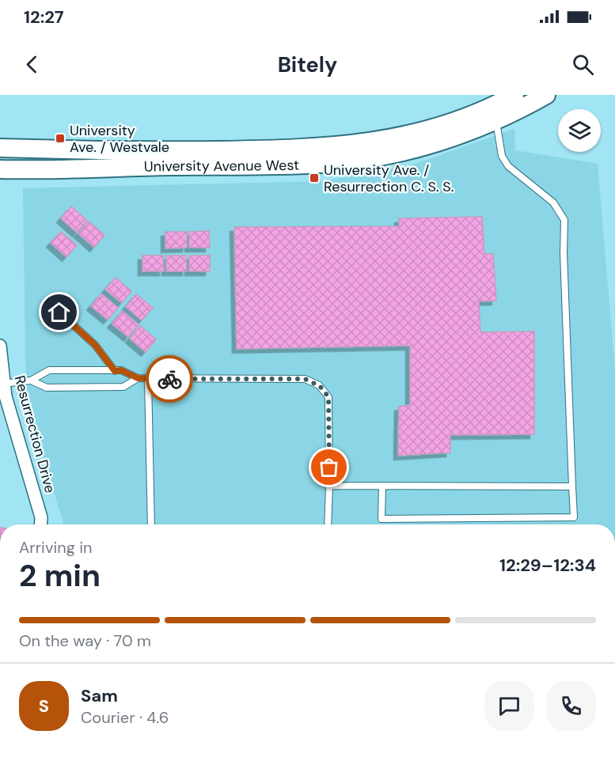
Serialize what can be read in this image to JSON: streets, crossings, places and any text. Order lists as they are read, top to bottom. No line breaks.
{"streets":{"main road":["University Avenue West"],"street":["Resurrection Drive"]},"places":{"transit":["University Ave. / Westvale","University Ave. / Resurrection C. S. S."]},"page":{"status":"12:27","header":"Bitely","heading":["2 min","Arriving in","12:29–12:34"],"panel":["Sam","Courier · 4.6"],"bar":"On the way · 70 m","round":"S"}}
